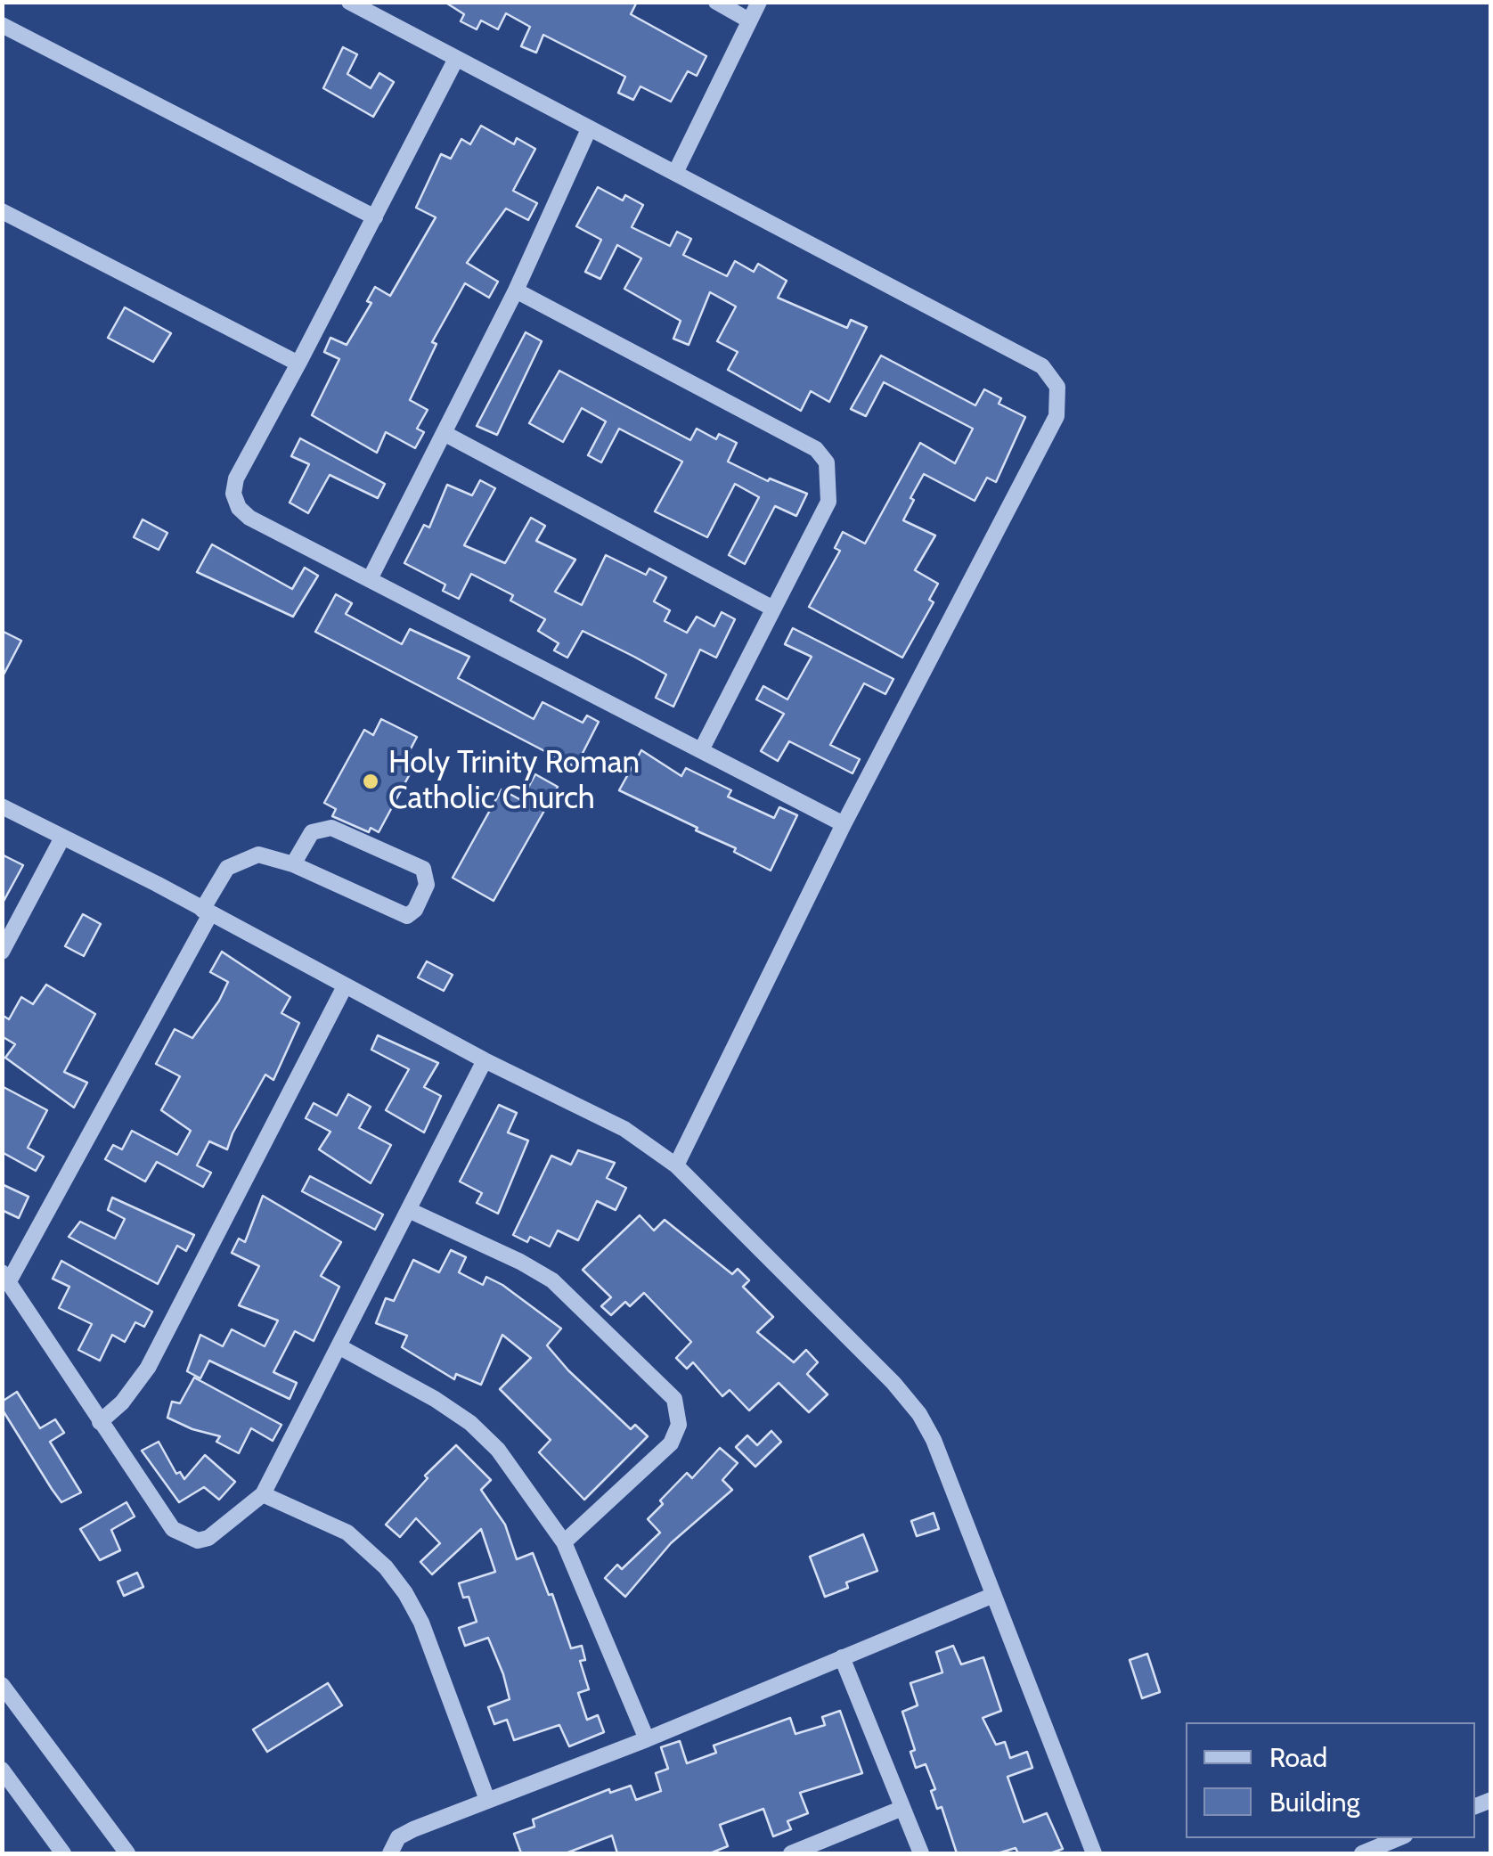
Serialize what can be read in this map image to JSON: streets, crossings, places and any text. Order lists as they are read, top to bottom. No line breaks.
{"places":["Holy Trinity Roman Catholic Church"],"legend":["Road","Building"]}
